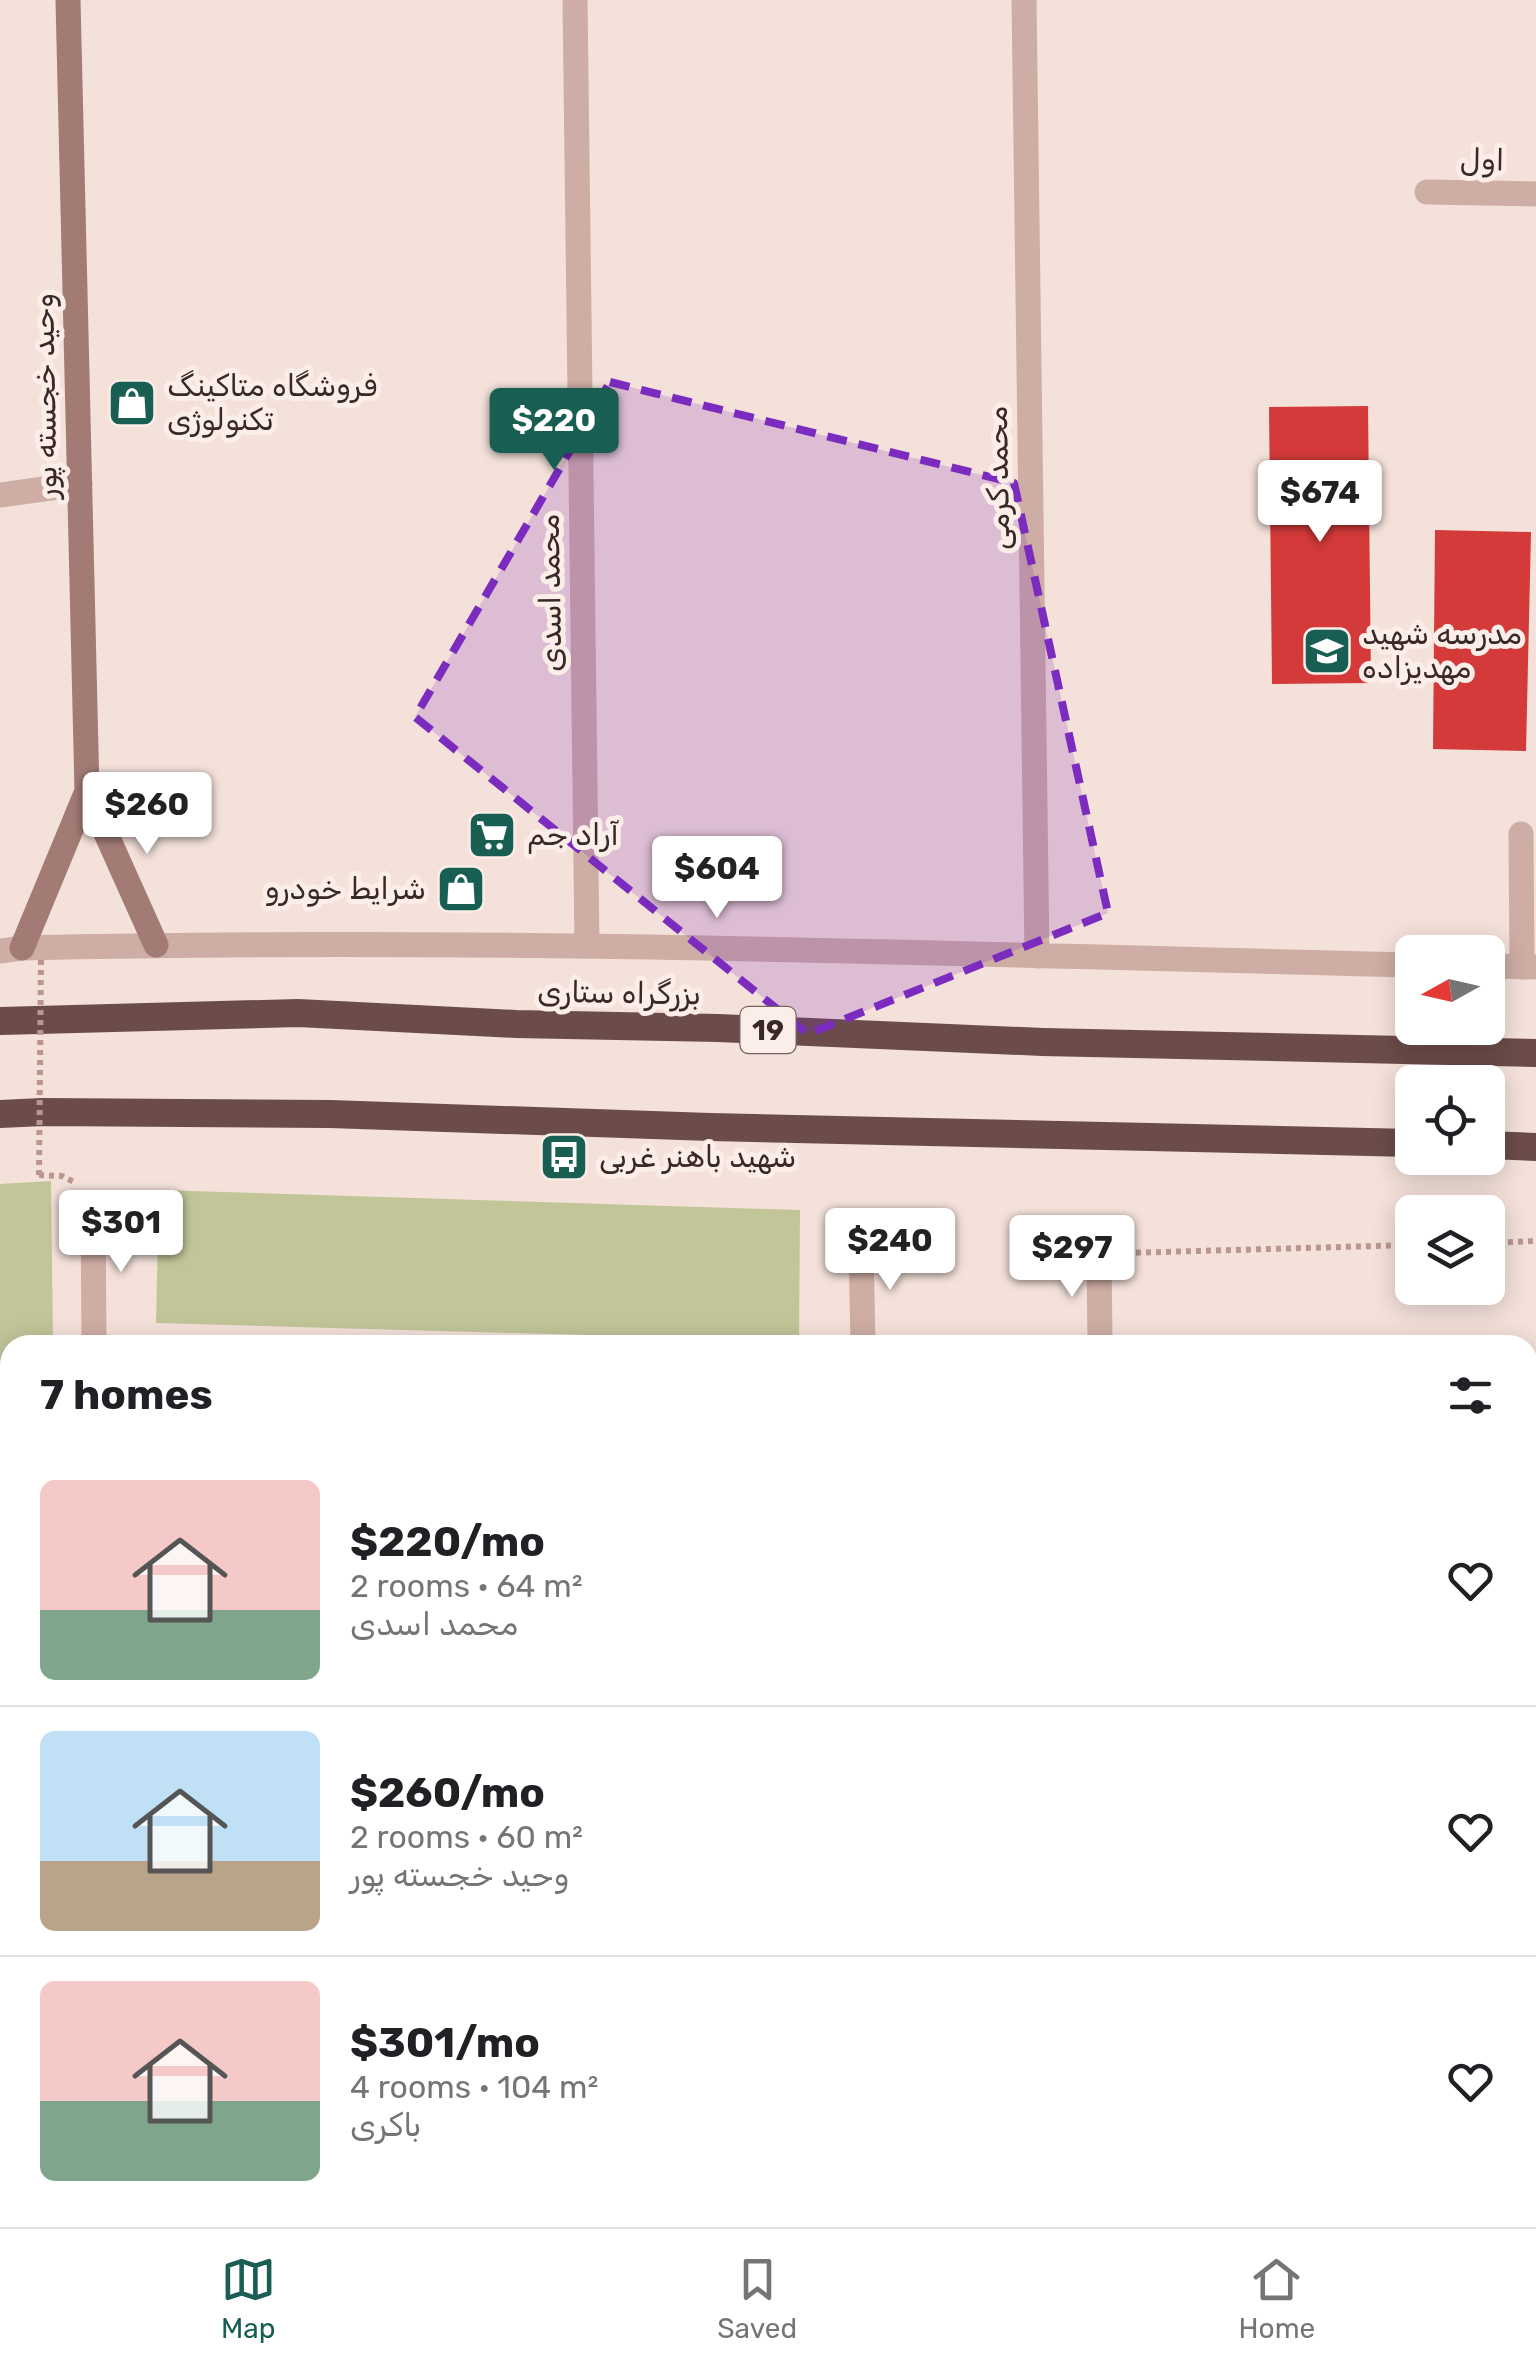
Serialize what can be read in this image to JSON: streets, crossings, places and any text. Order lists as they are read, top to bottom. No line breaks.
{"streets":{"highway":["بزرگراه ستاری","19"],"main road":["وحید خجسته پور"],"street":["اول","محمد کرمی","محمد اسدی"]},"places":{"shop":["فروشگاه متاکینگ تکنولوژی","شرایط خودرو"],"school or university":["مدرسه شهيد مهديزاده"],"supermarket":["آراد جم"],"bus stop":["شهید باهنر غربی"]},"north":"left","page":{"price":["$220","$674","$260","$604","$301","$240","$297"],"heading":"7 homes","list":[{"name":"$220/mo","note":"2 rooms · 64 m² · محمد اسدی"},{"name":"$260/mo","note":"2 rooms · 60 m² · وحید خجسته پور"},{"name":"$301/mo","note":"4 rooms · 104 m² · باکری"}],"tabs":["Map","Saved","Home"]}}
